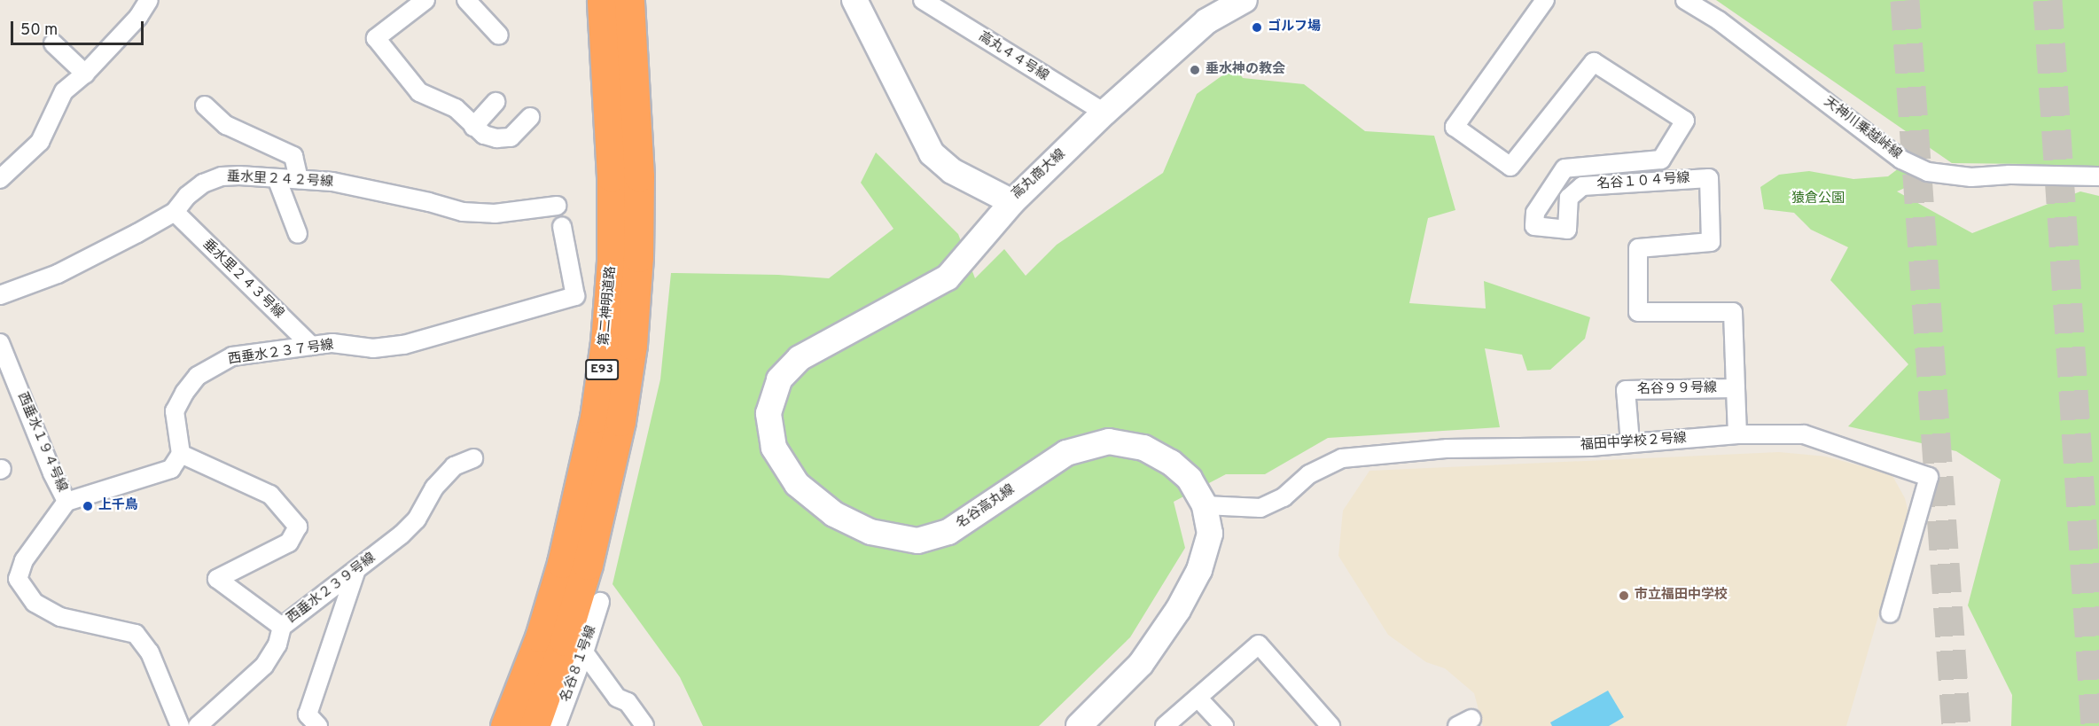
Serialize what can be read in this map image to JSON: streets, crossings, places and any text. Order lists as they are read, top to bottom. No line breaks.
{"streets":{"highway":["第二神明道路","E93"],"street":["高丸４４号線","天神川乗越峠線","高丸商大線","垂水里２４２号線","名谷１０４号線","垂水里２４３号線","西垂水２３７号線","名谷９９号線","西垂水１９４号線","福田中学校２号線","名谷高丸線","西垂水２３９号線","名谷８１号線"]},"crossings":[["高丸４４号線","高丸商大線"],["高丸商大線","名谷高丸線"],["垂水里２４２号線","垂水里２４３号線"],["名谷１０４号線","名谷９９号線"],["垂水里２４３号線","西垂水２３７号線"],["名谷９９号線","福田中学校２号線"],["福田中学校２号線","名谷高丸線"]],"parks":["猿倉公園"],"places":["ゴルフ場","垂水神の教会","上千鳥","市立福田中学校"],"scale_bar":"50 m"}
